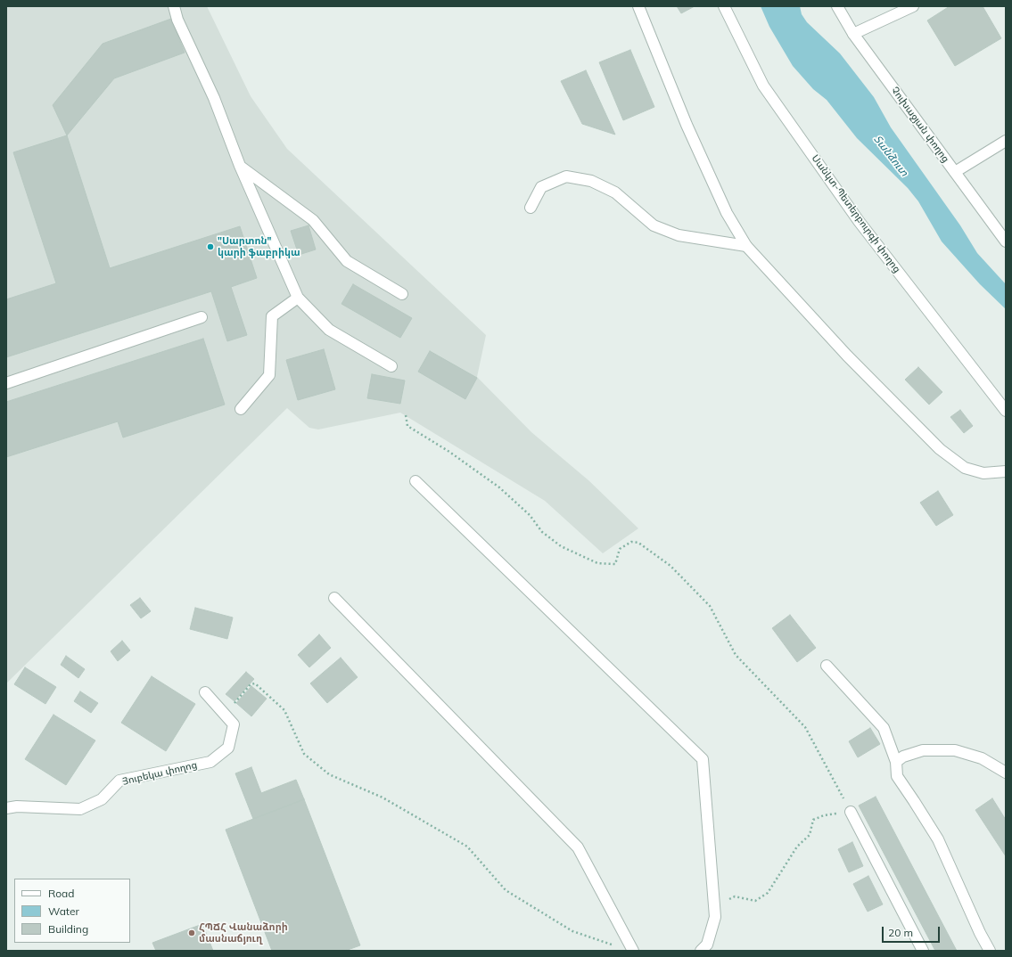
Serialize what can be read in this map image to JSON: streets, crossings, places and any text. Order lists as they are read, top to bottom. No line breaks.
{"streets":{"street":["Չուխաջյան փողոց","Սանկտ-Պետերբուրգի փողոց","Յուբեկա փողոց"]},"water":["Տանձուտ"],"places":["\"Սարտոն\" կարի ֆաբրիկա","ՀՊՃՀ Վանաձորի մասնաճյուղ"],"legend":["Road","Water","Building"],"scale_bar":"20 m"}
